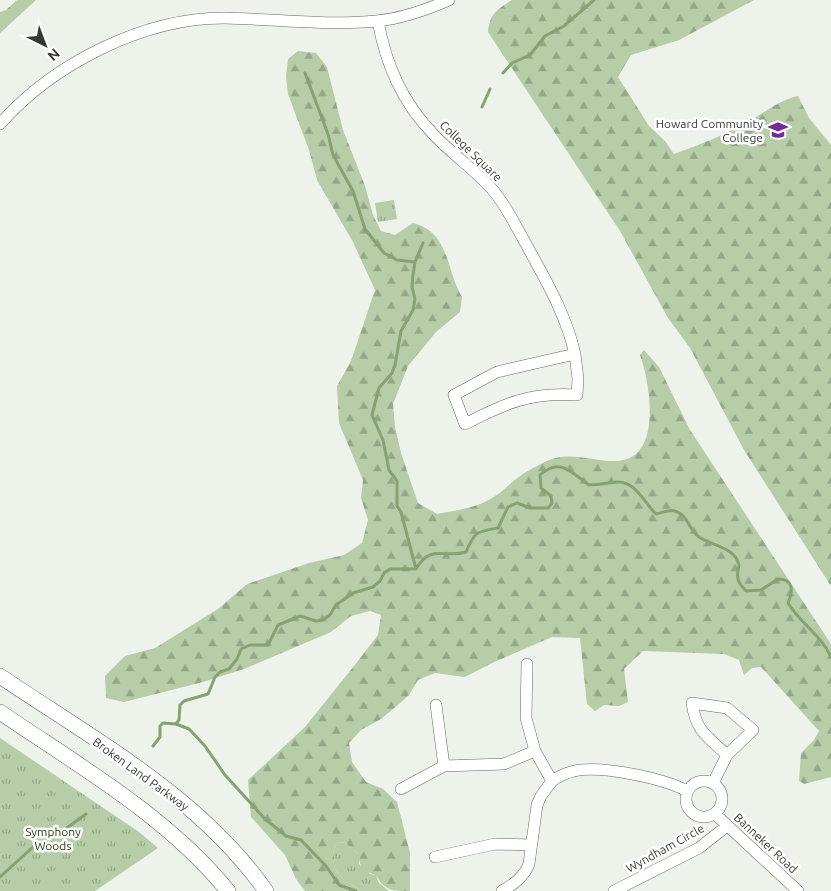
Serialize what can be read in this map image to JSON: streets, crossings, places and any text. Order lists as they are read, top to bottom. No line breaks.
{"streets":{"main road":["Broken Land Parkway"],"street":["College Square","Banneker Road","Wyndham Circle"]},"crossings":[["Banneker Road","Wyndham Circle"]],"parks":["Symphony Woods"],"places":{"school or university":["Howard Community College"]},"north":"bottom right"}
